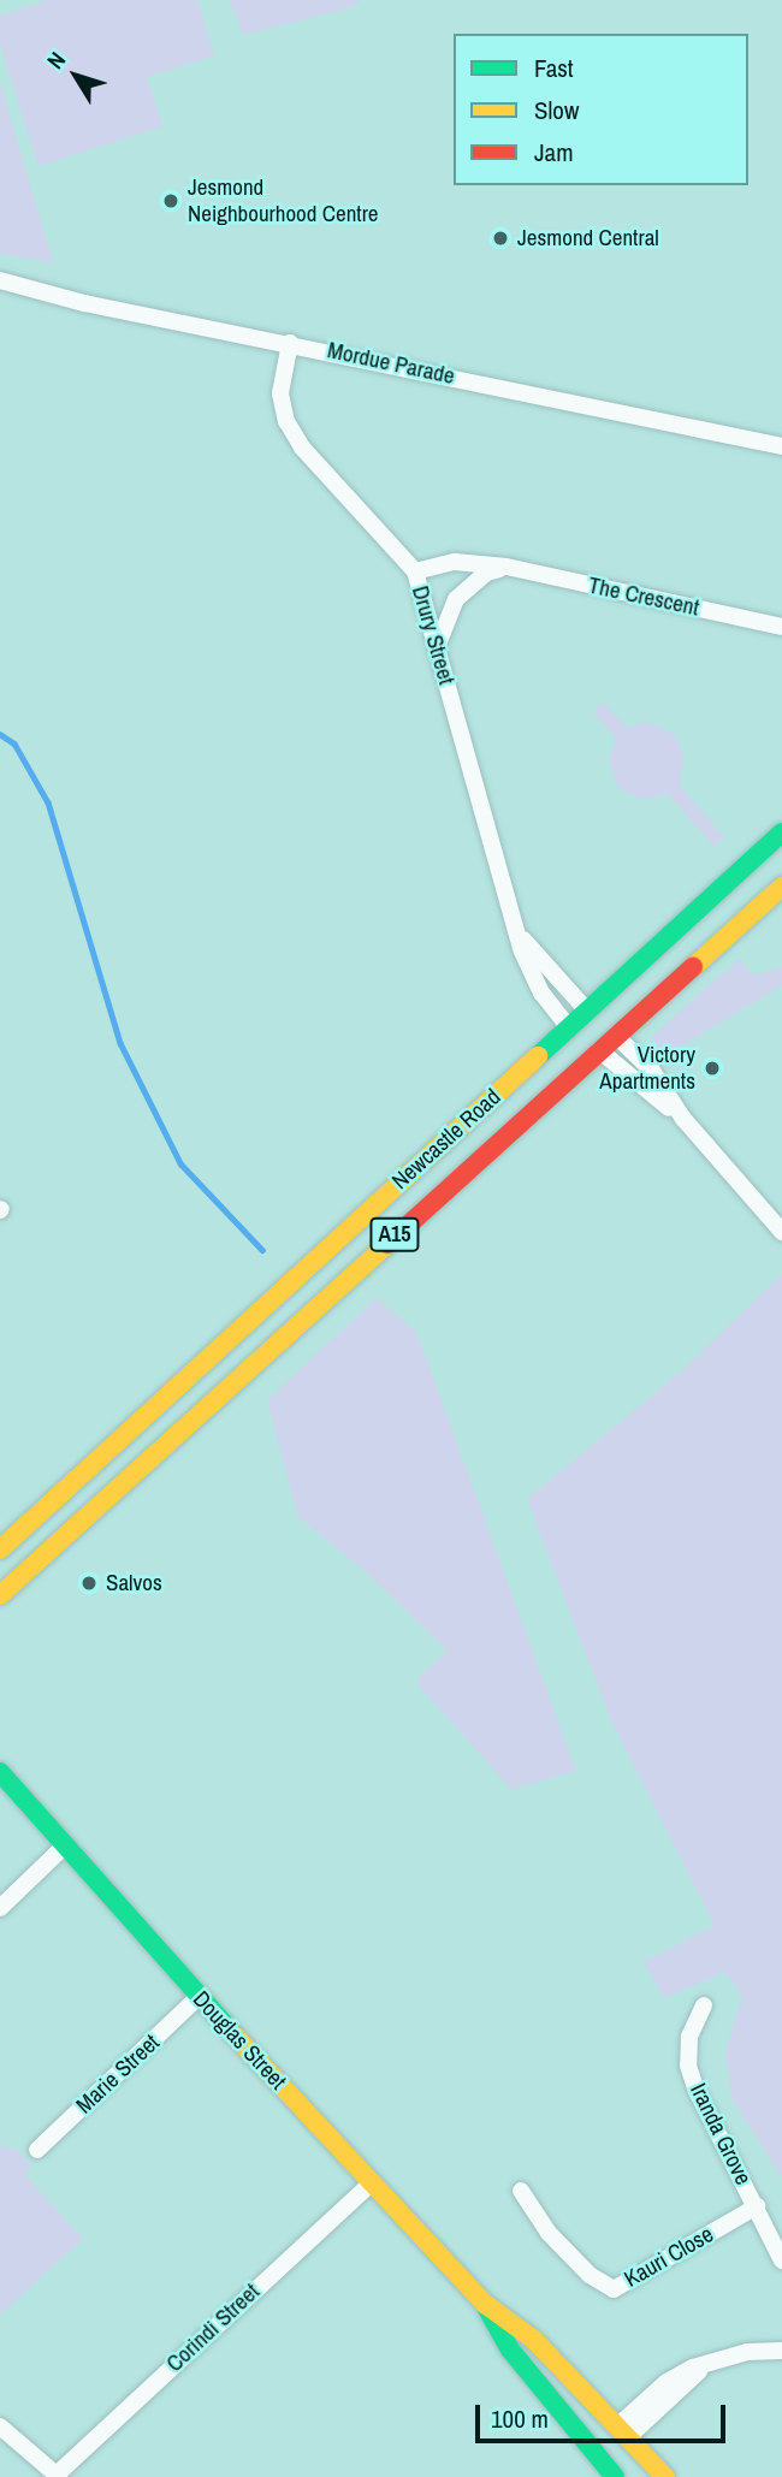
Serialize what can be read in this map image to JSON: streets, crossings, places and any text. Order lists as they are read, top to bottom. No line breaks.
{"streets":{"main road":["Newcastle Road","A15","Douglas Street"],"street":["Mordue Parade","The Crescent","Drury Street","Marie Street","Iranda Grove","Kauri Close","Corindi Street"]},"crossings":[["Mordue Parade","Drury Street"],["The Crescent","Drury Street"],["Drury Street","Newcastle Road"],["Douglas Street","Marie Street"],["Douglas Street","Corindi Street"],["Iranda Grove","Kauri Close"]],"places":["Jesmond Neighbourhood Centre","Jesmond Central","Victory Apartments","Salvos"],"legend":["Fast","Slow","Jam"],"scale_bar":"100 m","north":"top left"}
